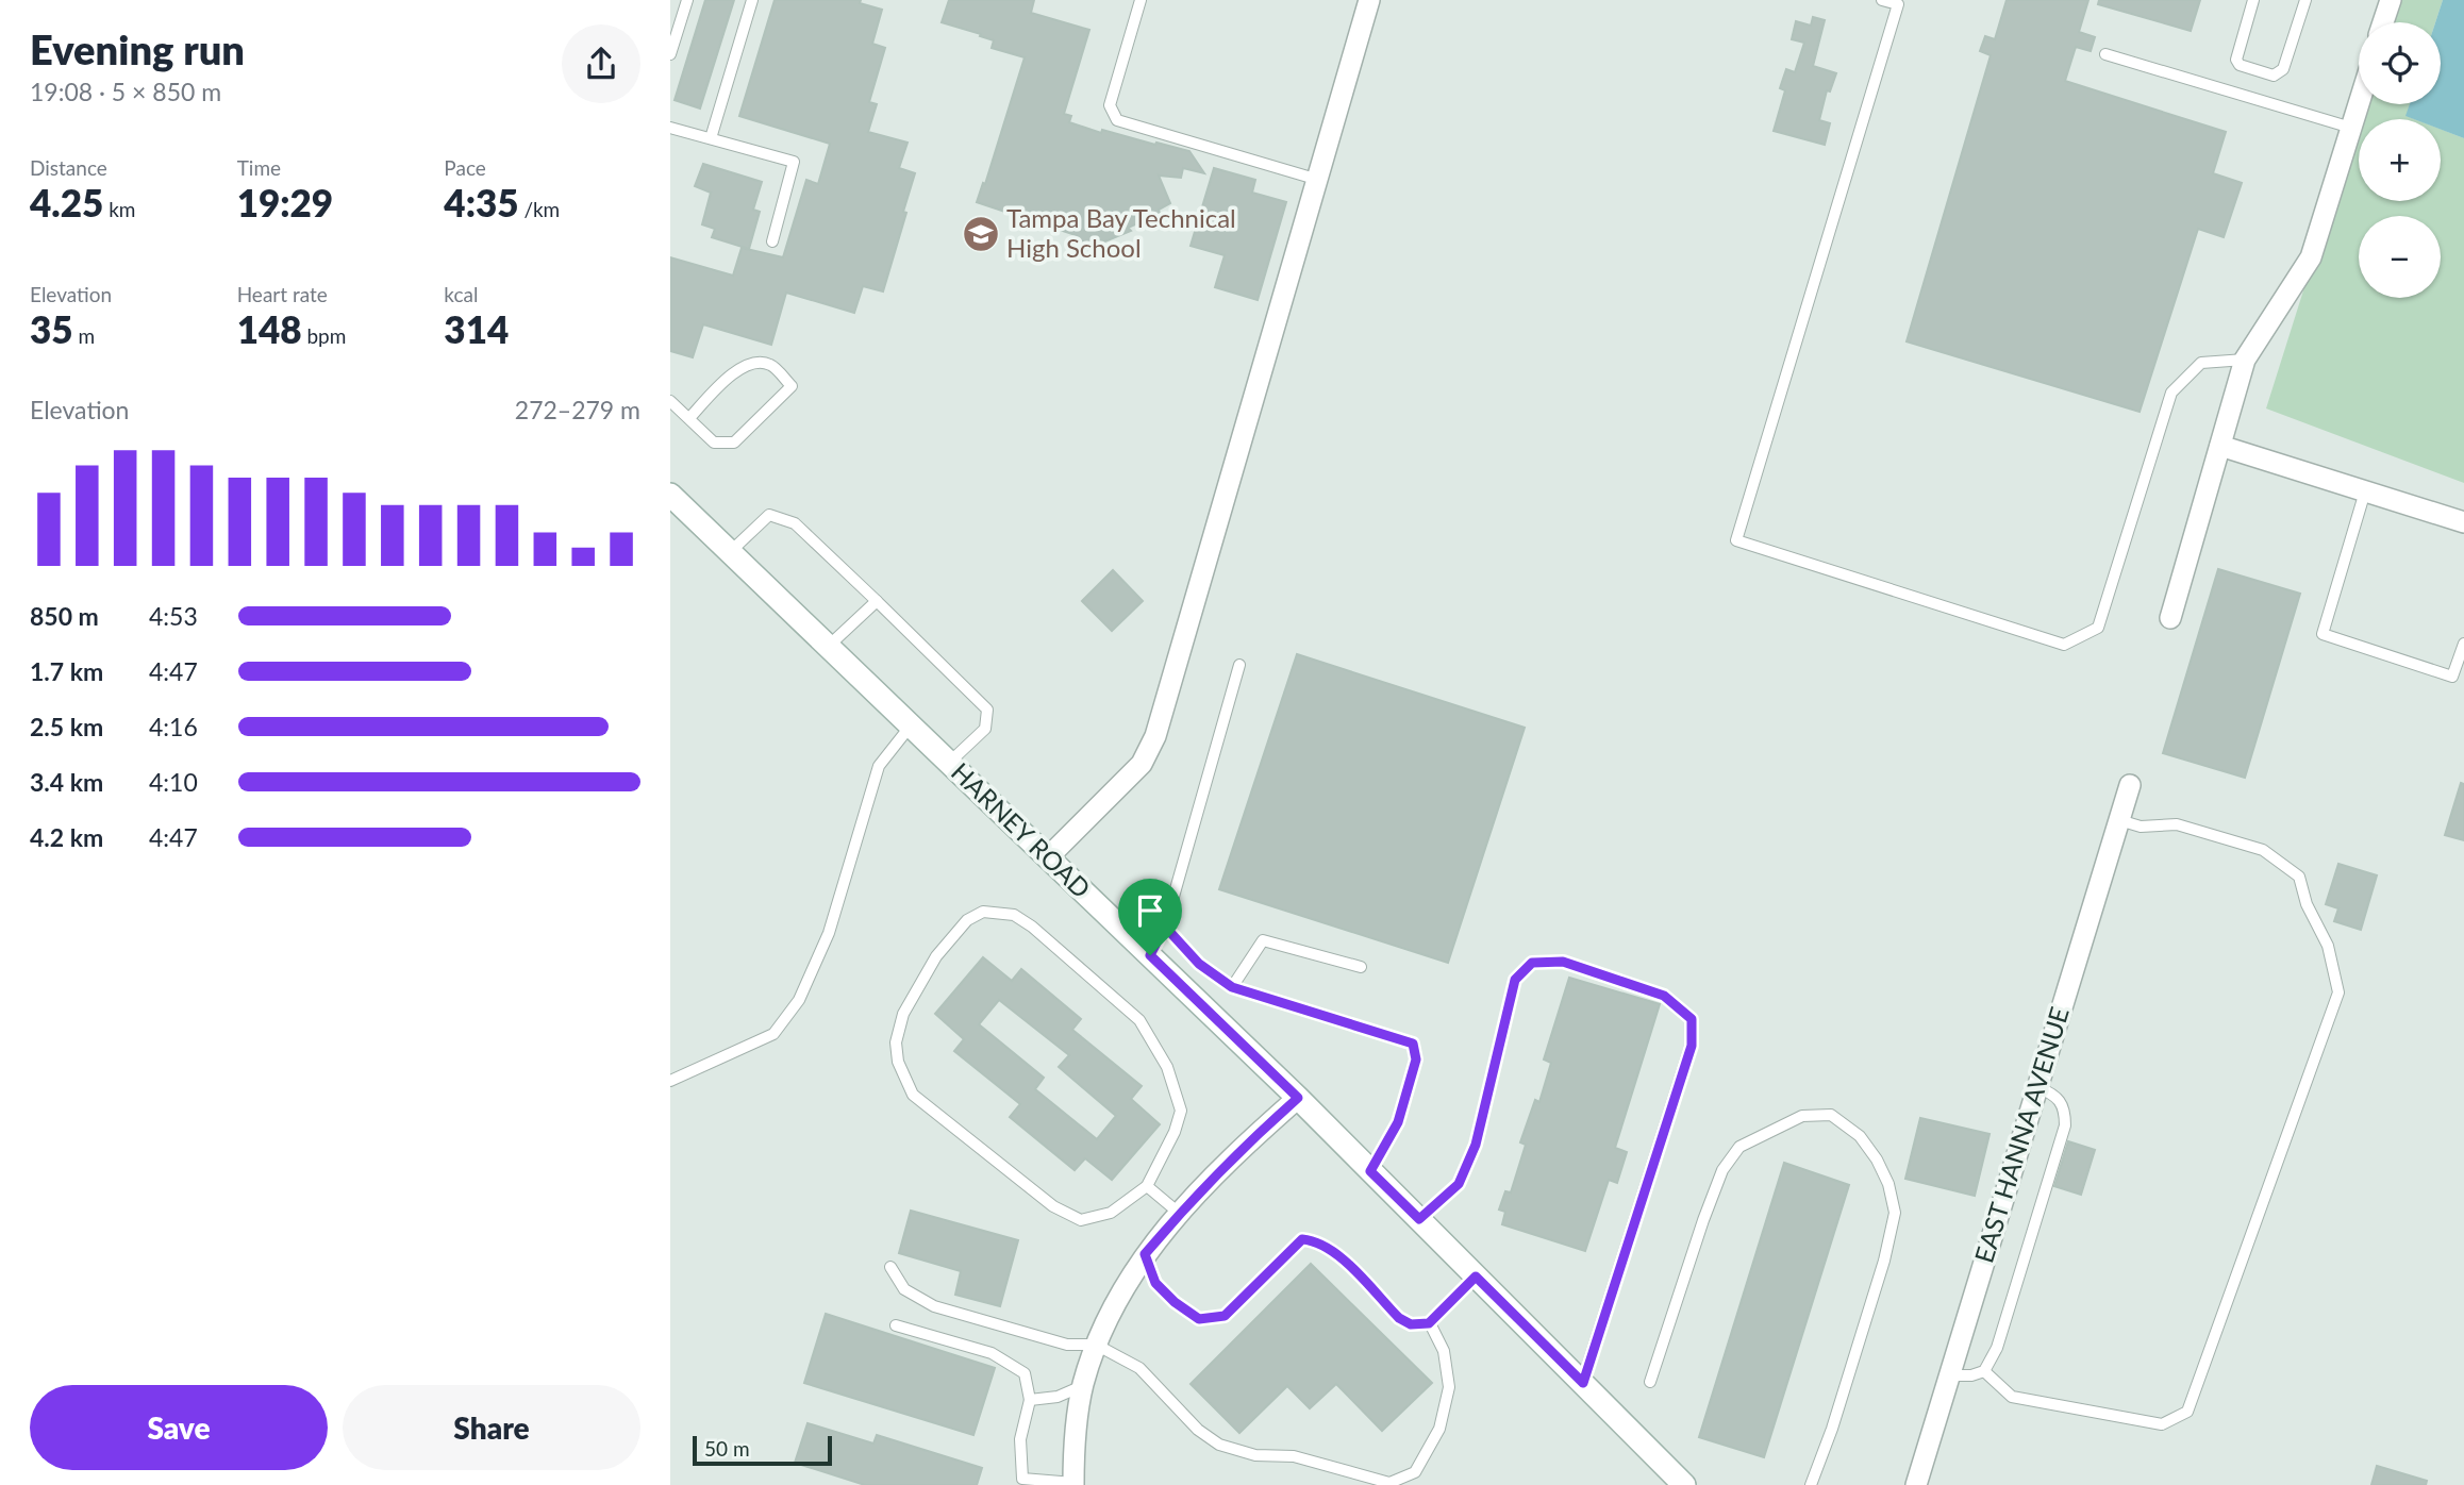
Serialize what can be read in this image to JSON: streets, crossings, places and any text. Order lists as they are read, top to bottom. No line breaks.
{"streets":{"street":["HARNEY ROAD","EAST HANNA AVENUE"]},"places":{"school or university":["Tampa Bay Technical High School"]},"scale_bar":"50 m","page":{"heading":["Evening run","19:08 · 5 × 850 m"],"map_buttons":["+","−"],"stats":[["Distance","4.25 km"],["Time","19:29"],["Pace","4:35 /km"],["Elevation","35 m"],["Heart rate","148 bpm"],["kcal","314"]],"chart":["Elevation","272–279 m"],"list":[{"name":"850 m","note":"4:53"},{"name":"1.7 km","note":"4:47"},{"name":"2.5 km","note":"4:16"},{"name":"3.4 km","note":"4:10"},{"name":"4.2 km","note":"4:47"}],"buttons":["Save","Share"],"scale":"50 m"}}
